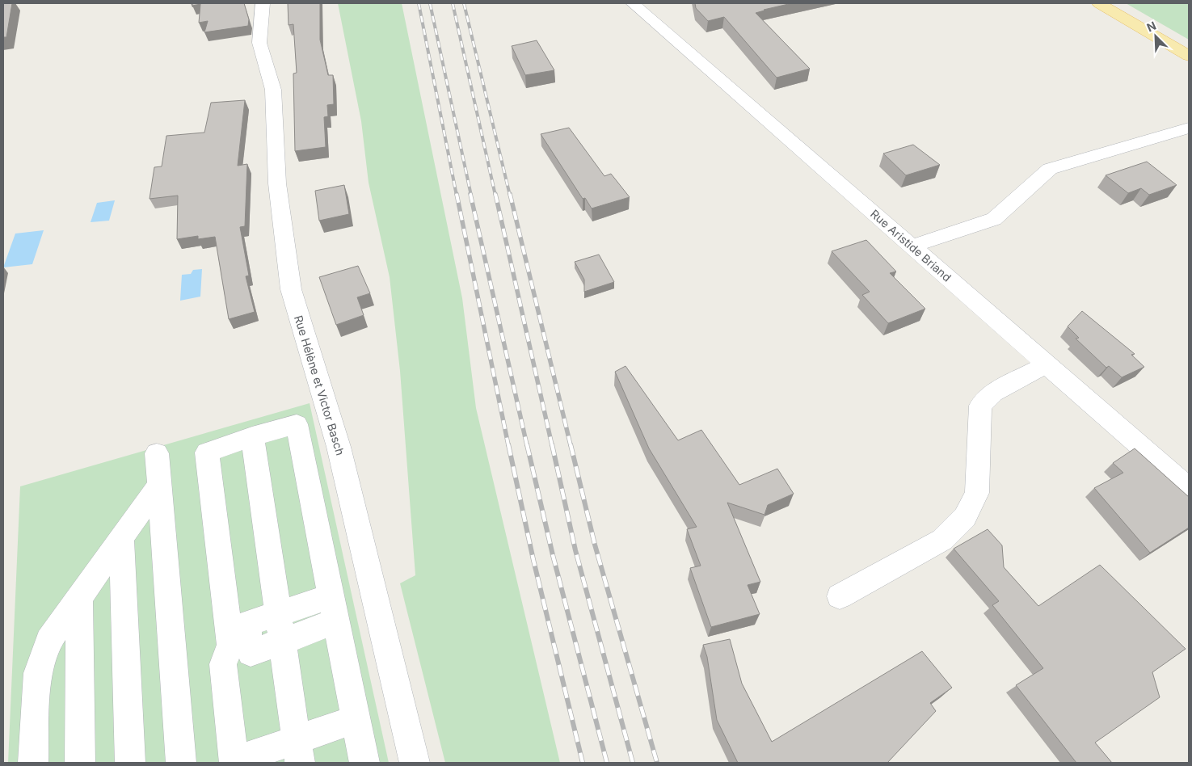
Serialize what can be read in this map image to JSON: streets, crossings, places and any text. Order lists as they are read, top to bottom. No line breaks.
{"streets":{"street":["Rue Aristide Briand","Rue Hélène et Victor Basch"]},"north":"top left"}
